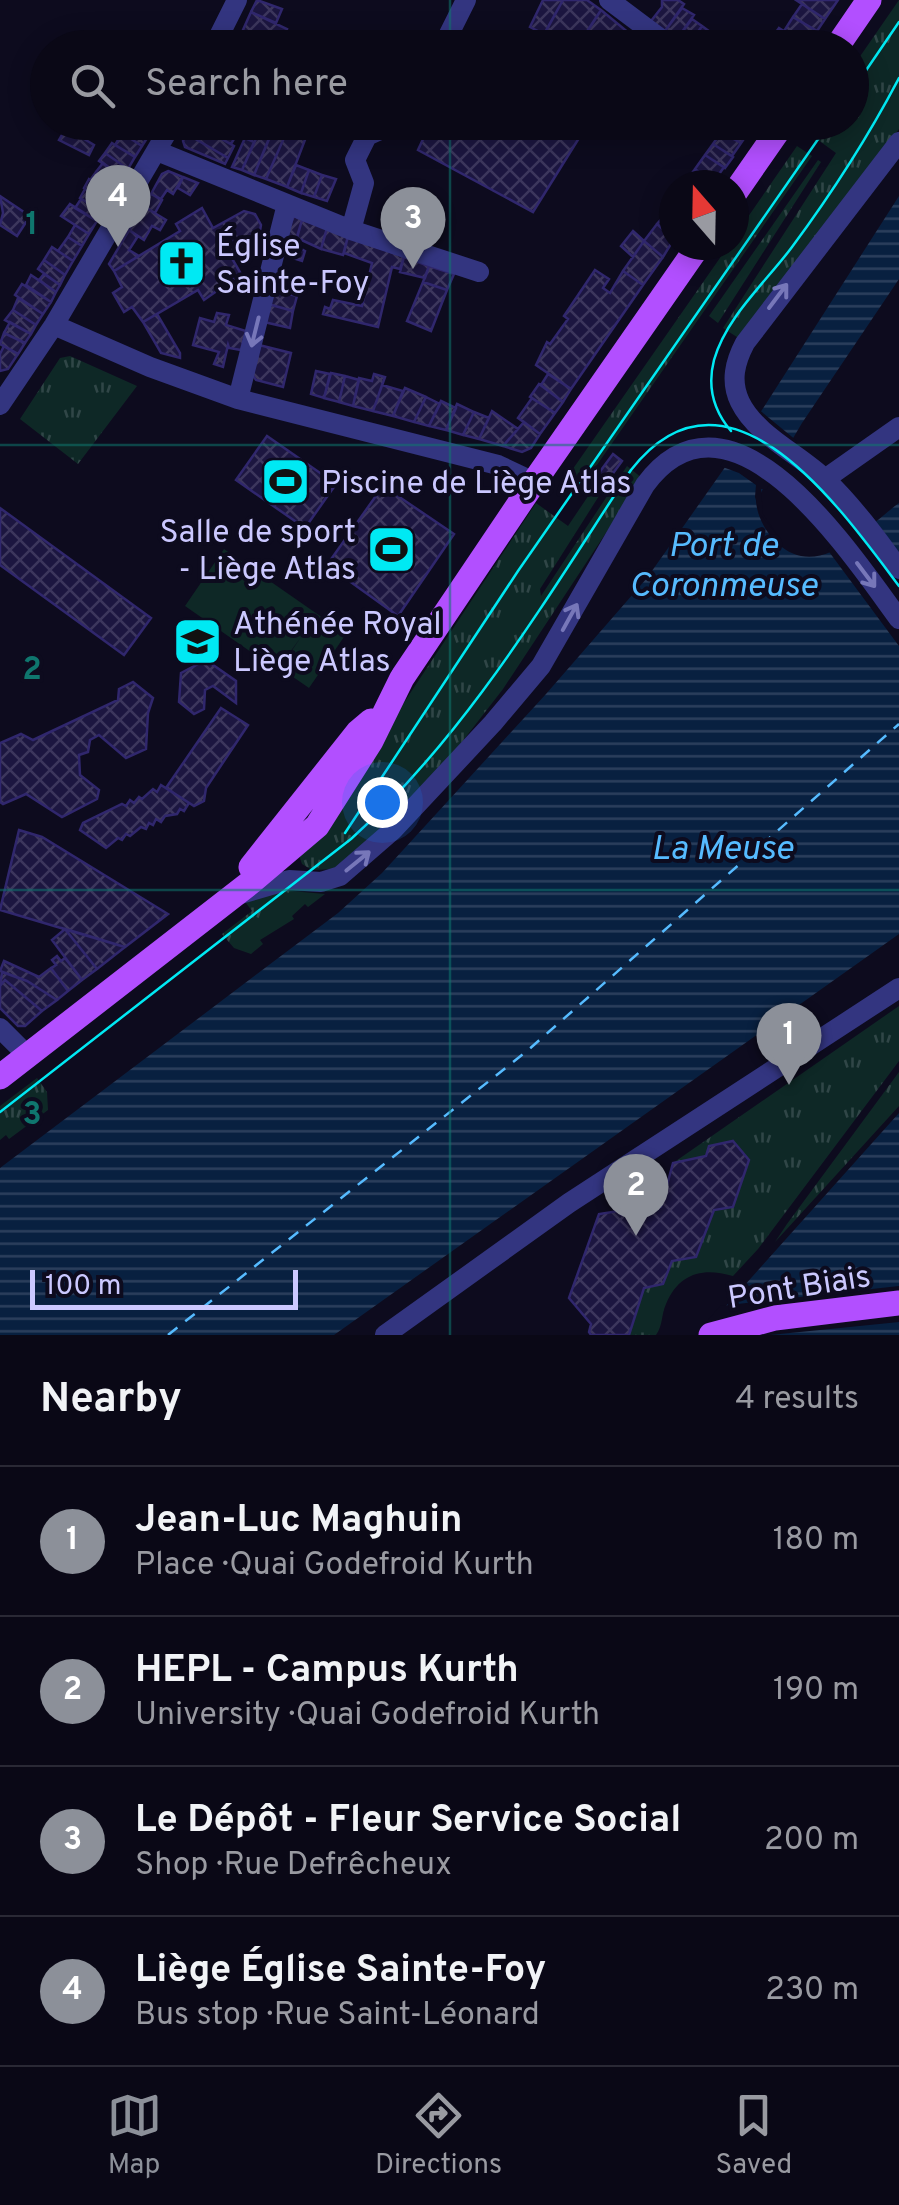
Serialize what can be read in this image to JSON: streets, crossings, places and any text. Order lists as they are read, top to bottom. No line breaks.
{"streets":{"main road":["Pont Biais"]},"water":["Port de Coronmeuse","La Meuse"],"places":{"church":["Église Sainte-Foy"],"sports":["Piscine de Liège Atlas","Salle de sport - Liège Atlas"],"school or university":["Athénée Royal Liège Atlas"]},"scale_bar":"100 m","north":"top","page":{"search":"Search here","pins":["4","3","1","2"],"scale":"100 m","heading":["Nearby","4 results"],"list":[{"mark":"1","name":"Jean-Luc Maghuin","note":"Place · Quai Godefroid Kurth","value":"180 m"},{"mark":"2","name":"HEPL - Campus Kurth","note":"University · Quai Godefroid Kurth","value":"190 m"},{"mark":"3","name":"Le Dépôt - Fleur Service Social","note":"Shop · Rue Defrêcheux","value":"200 m"},{"mark":"4","name":"Liège Église Sainte-Foy","note":"Bus stop · Rue Saint-Léonard","value":"230 m"}],"nav":["Map","Directions","Saved"]},"grid":{"rows":["1","2","3"]}}
